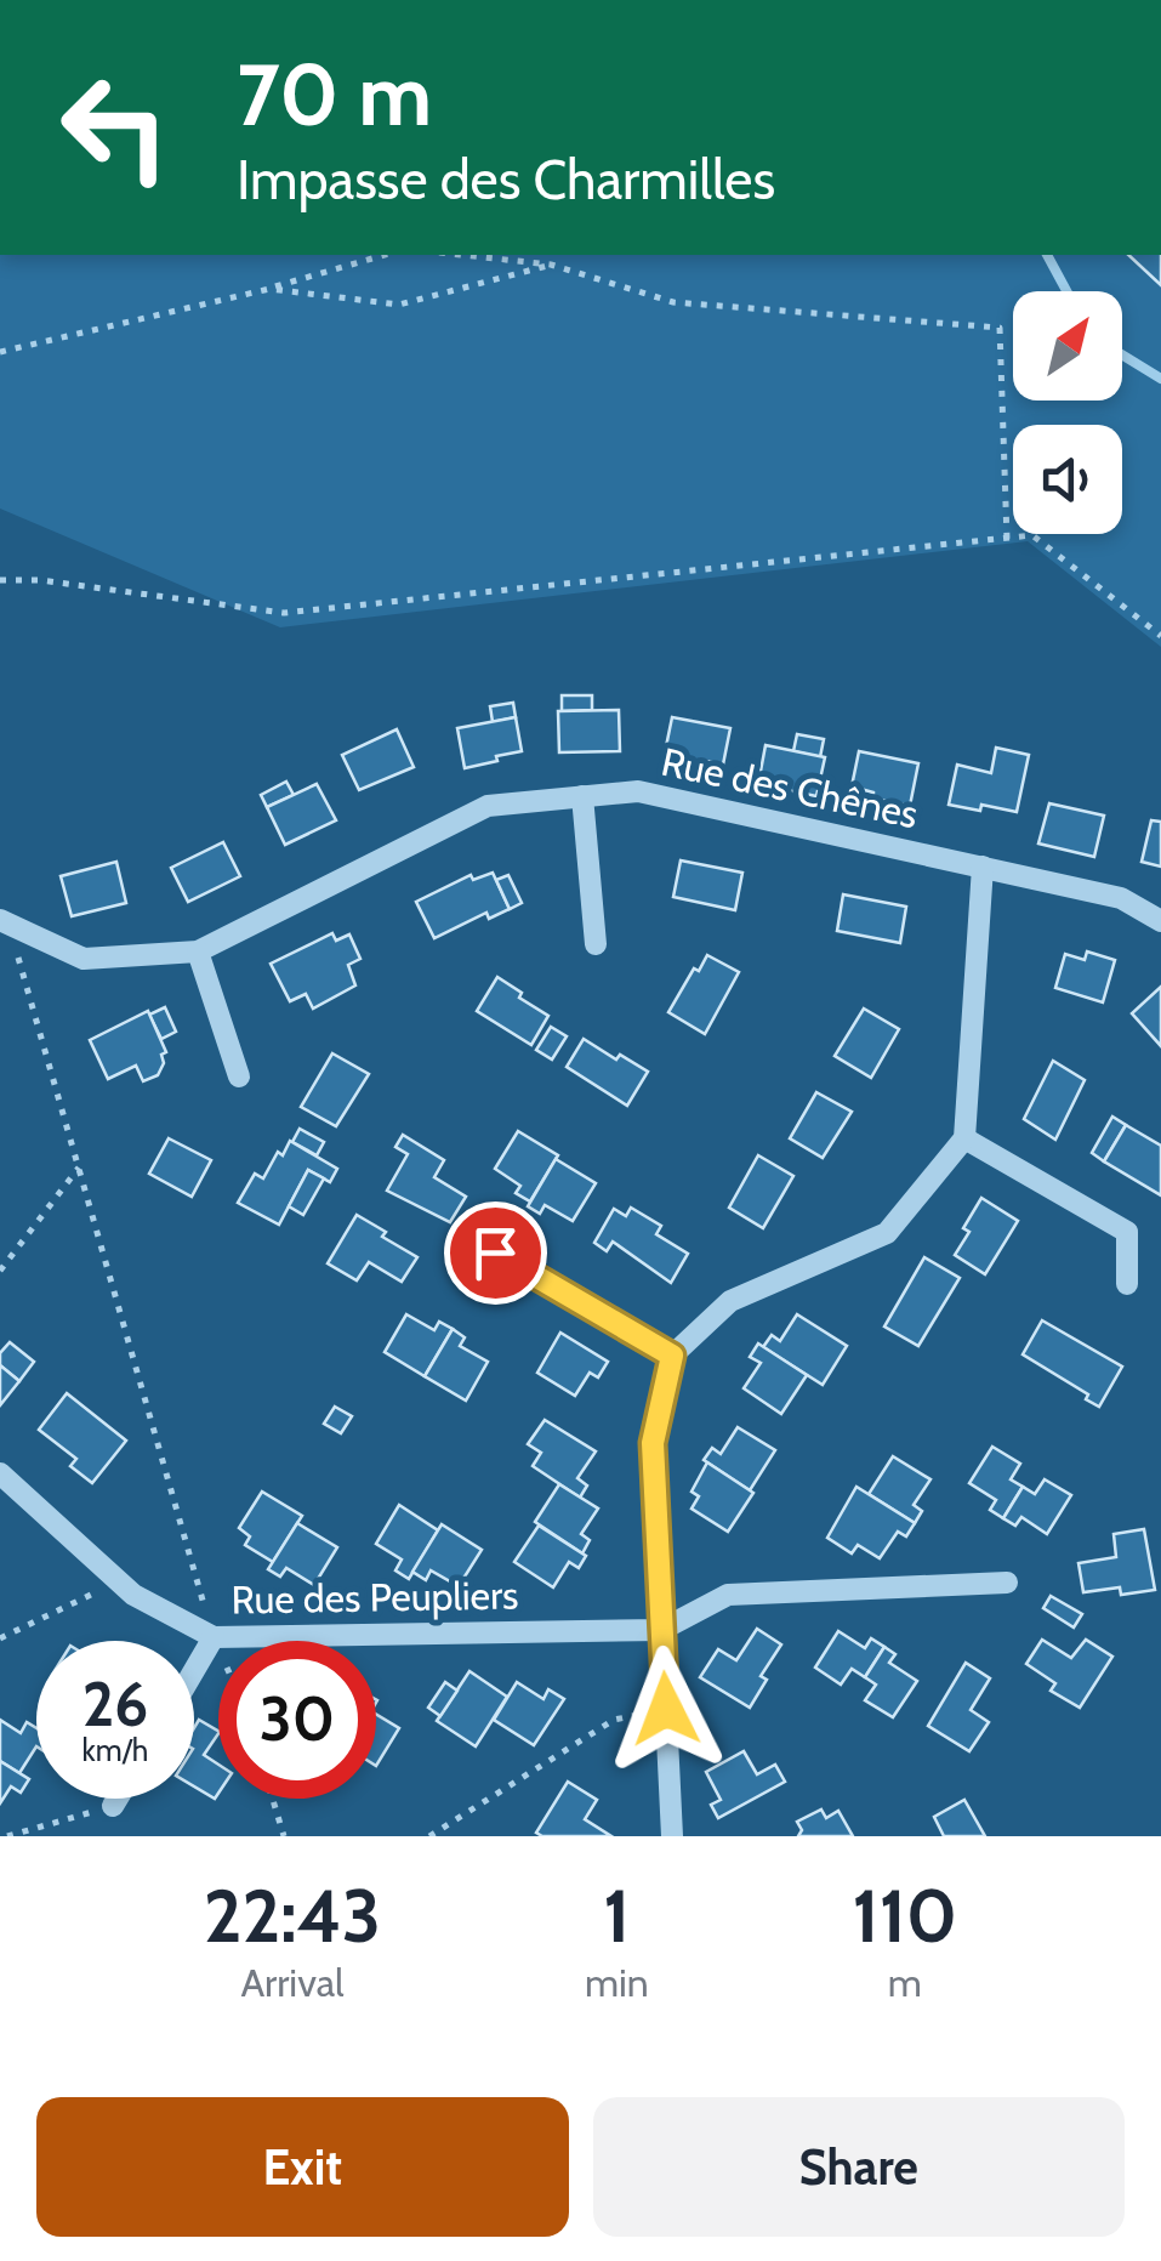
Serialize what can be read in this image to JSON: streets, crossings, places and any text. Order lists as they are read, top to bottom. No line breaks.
{"streets":{"street":["Rue des Chênes","Rue des Peupliers"]},"north":"top right","page":{"turn":["70 m","Impasse des Charmilles"],"speed":"26 km/h","limit":"30","eta":["22:43","Arrival","1","min","110","m"],"buttons":["Exit","Share"]}}
